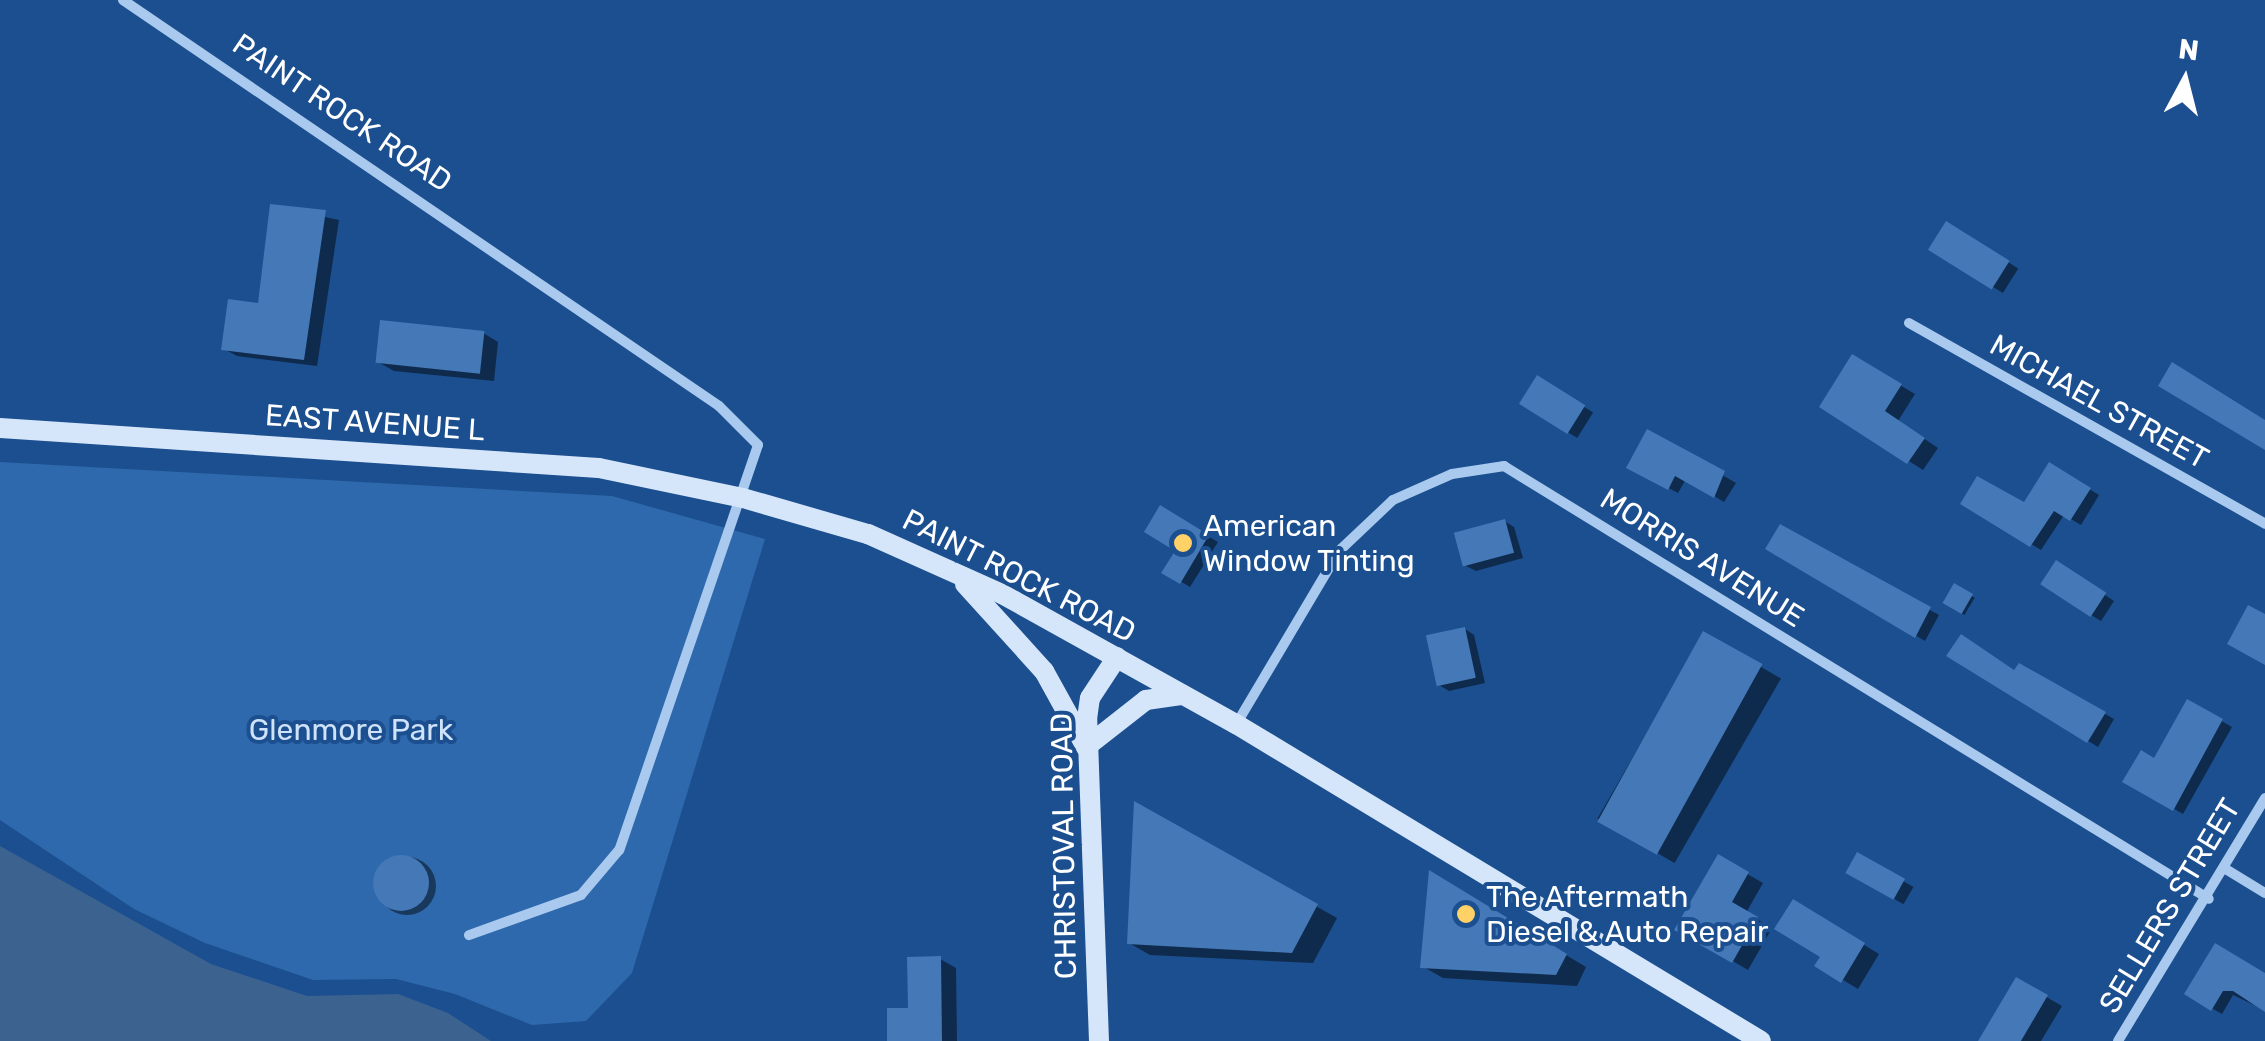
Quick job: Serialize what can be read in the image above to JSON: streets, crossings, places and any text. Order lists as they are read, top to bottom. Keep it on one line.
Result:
{"streets":{"main road":["PAINT ROCK ROAD","EAST AVENUE L","CHRISTOVAL ROAD"],"street":["MICHAEL STREET","MORRIS AVENUE","SELLERS STREET"]},"crossings":[["PAINT ROCK ROAD","EAST AVENUE L"],["PAINT ROCK ROAD","MORRIS AVENUE"],["PAINT ROCK ROAD","CHRISTOVAL ROAD"],["MORRIS AVENUE","SELLERS STREET"]],"parks":["Glenmore Park"],"places":["American Window Tinting","The Aftermath Diesel & Auto Repair"],"north":"top"}
